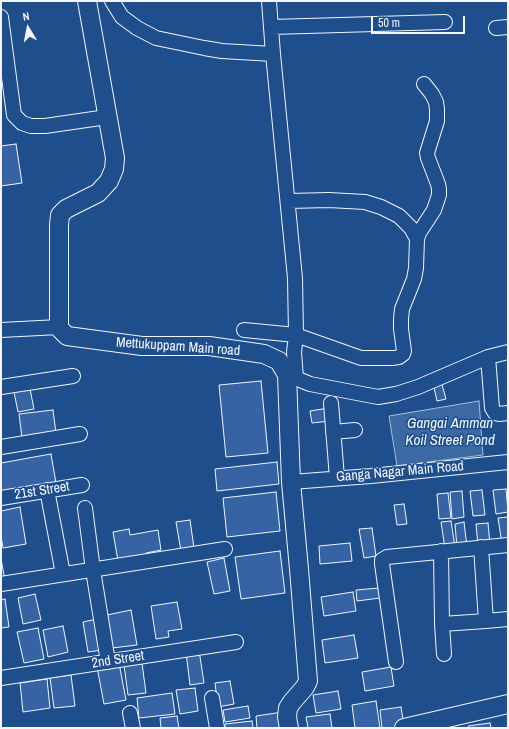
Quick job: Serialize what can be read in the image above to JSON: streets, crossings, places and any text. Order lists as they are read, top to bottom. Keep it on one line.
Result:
{"streets":{"main road":["Mettukuppam Main road"],"street":["Ganga Nagar Main Road","21st Street","2nd Street"]},"water":["Gangai Amman Koil Street Pond"],"scale_bar":"50 m","north":"top"}
